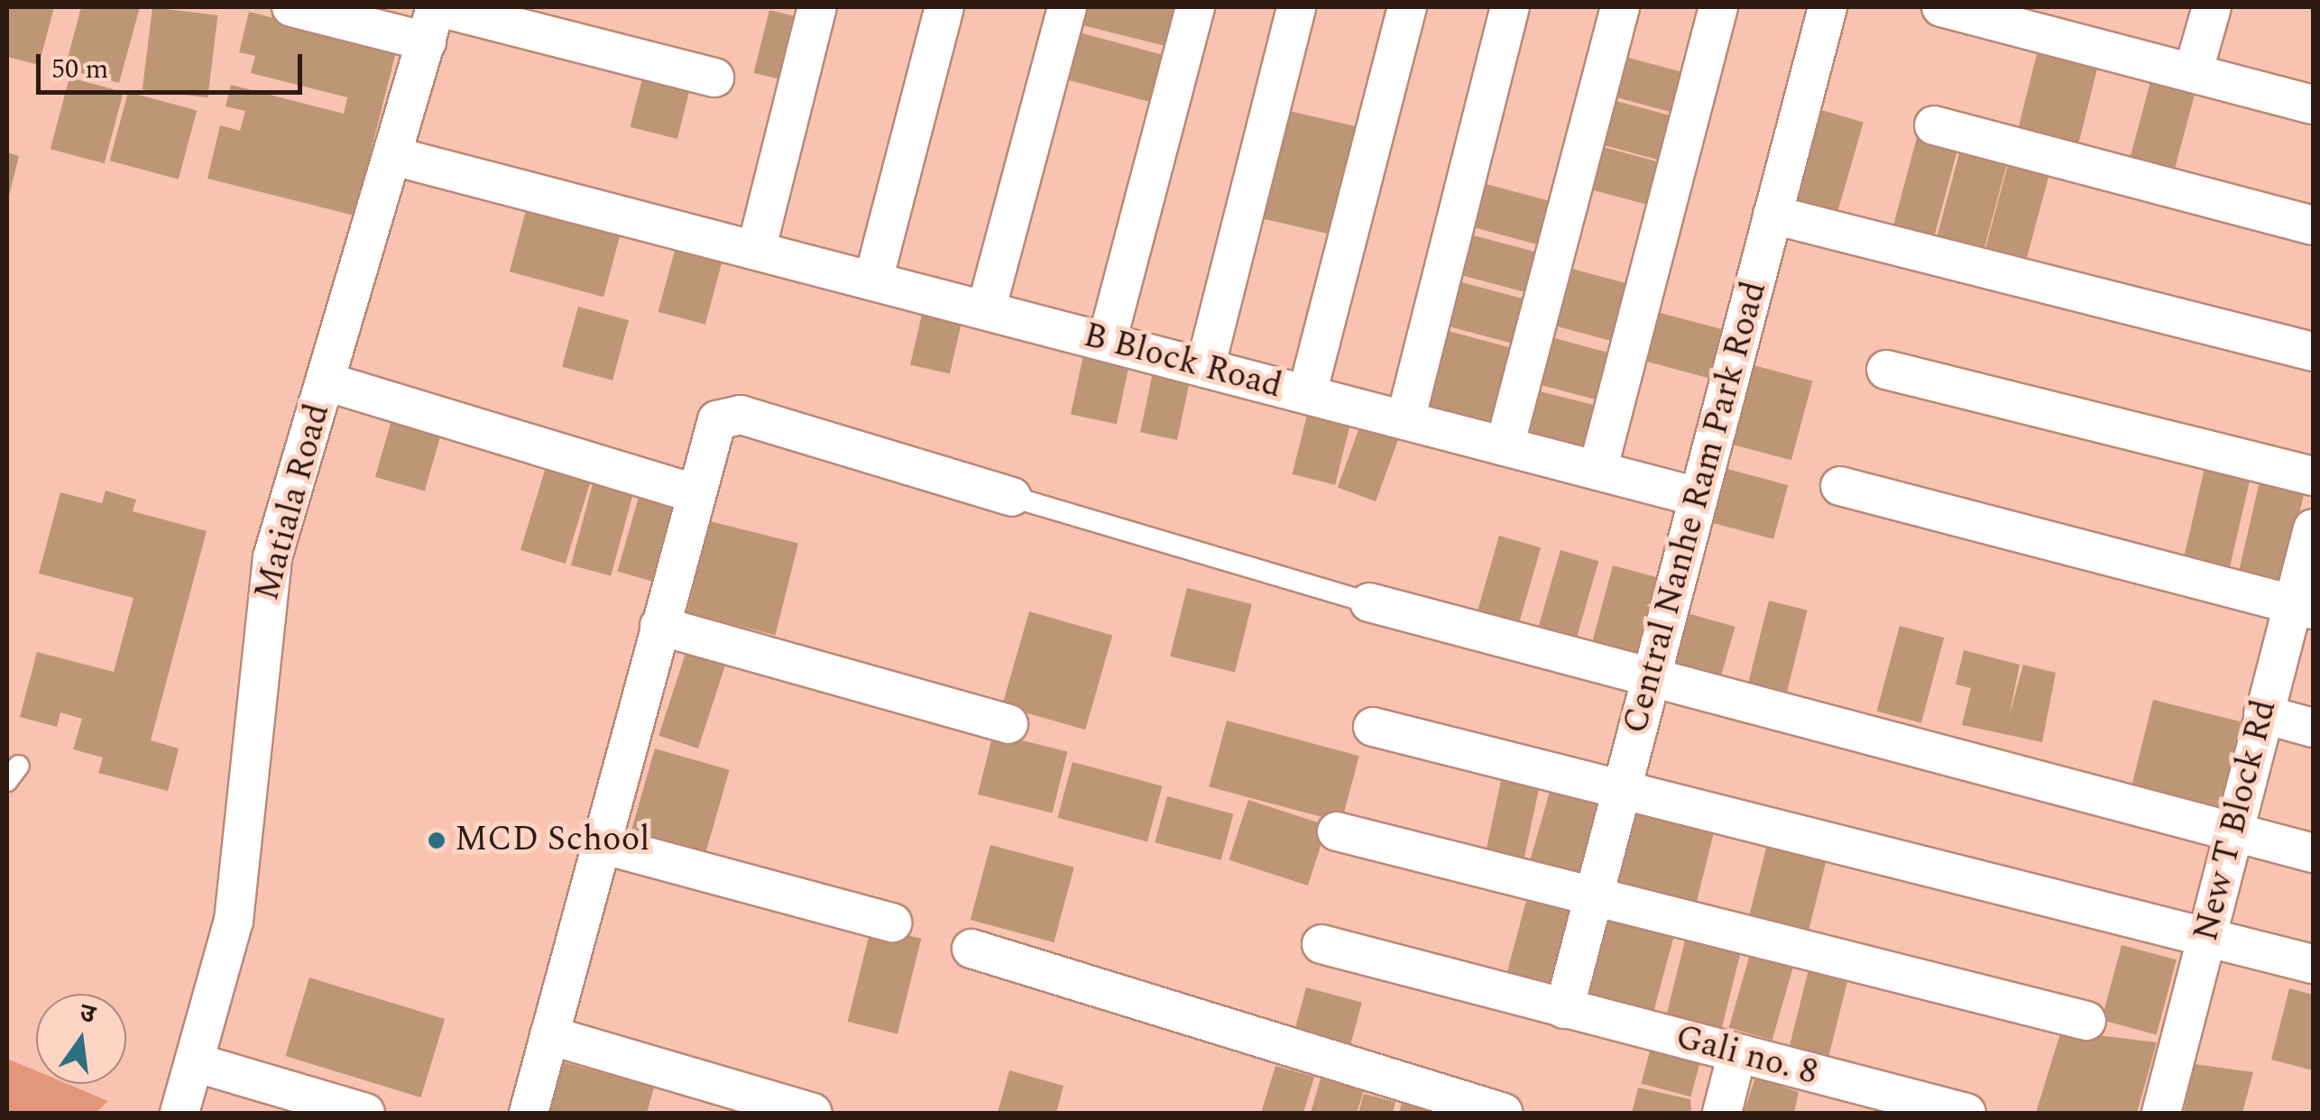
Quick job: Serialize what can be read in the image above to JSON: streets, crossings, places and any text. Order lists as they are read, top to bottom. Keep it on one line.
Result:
{"streets":{"street":["B Block Road","Matiala Road","Central Nanhe Ram Park Road","New T Block Rd","Gali no. 8"]},"crossings":[["B Block Road","Matiala Road"],["B Block Road","Central Nanhe Ram Park Road"],["Central Nanhe Ram Park Road","Gali no. 8"]],"places":["MCD School"],"scale_bar":"50 m","north":"top"}
